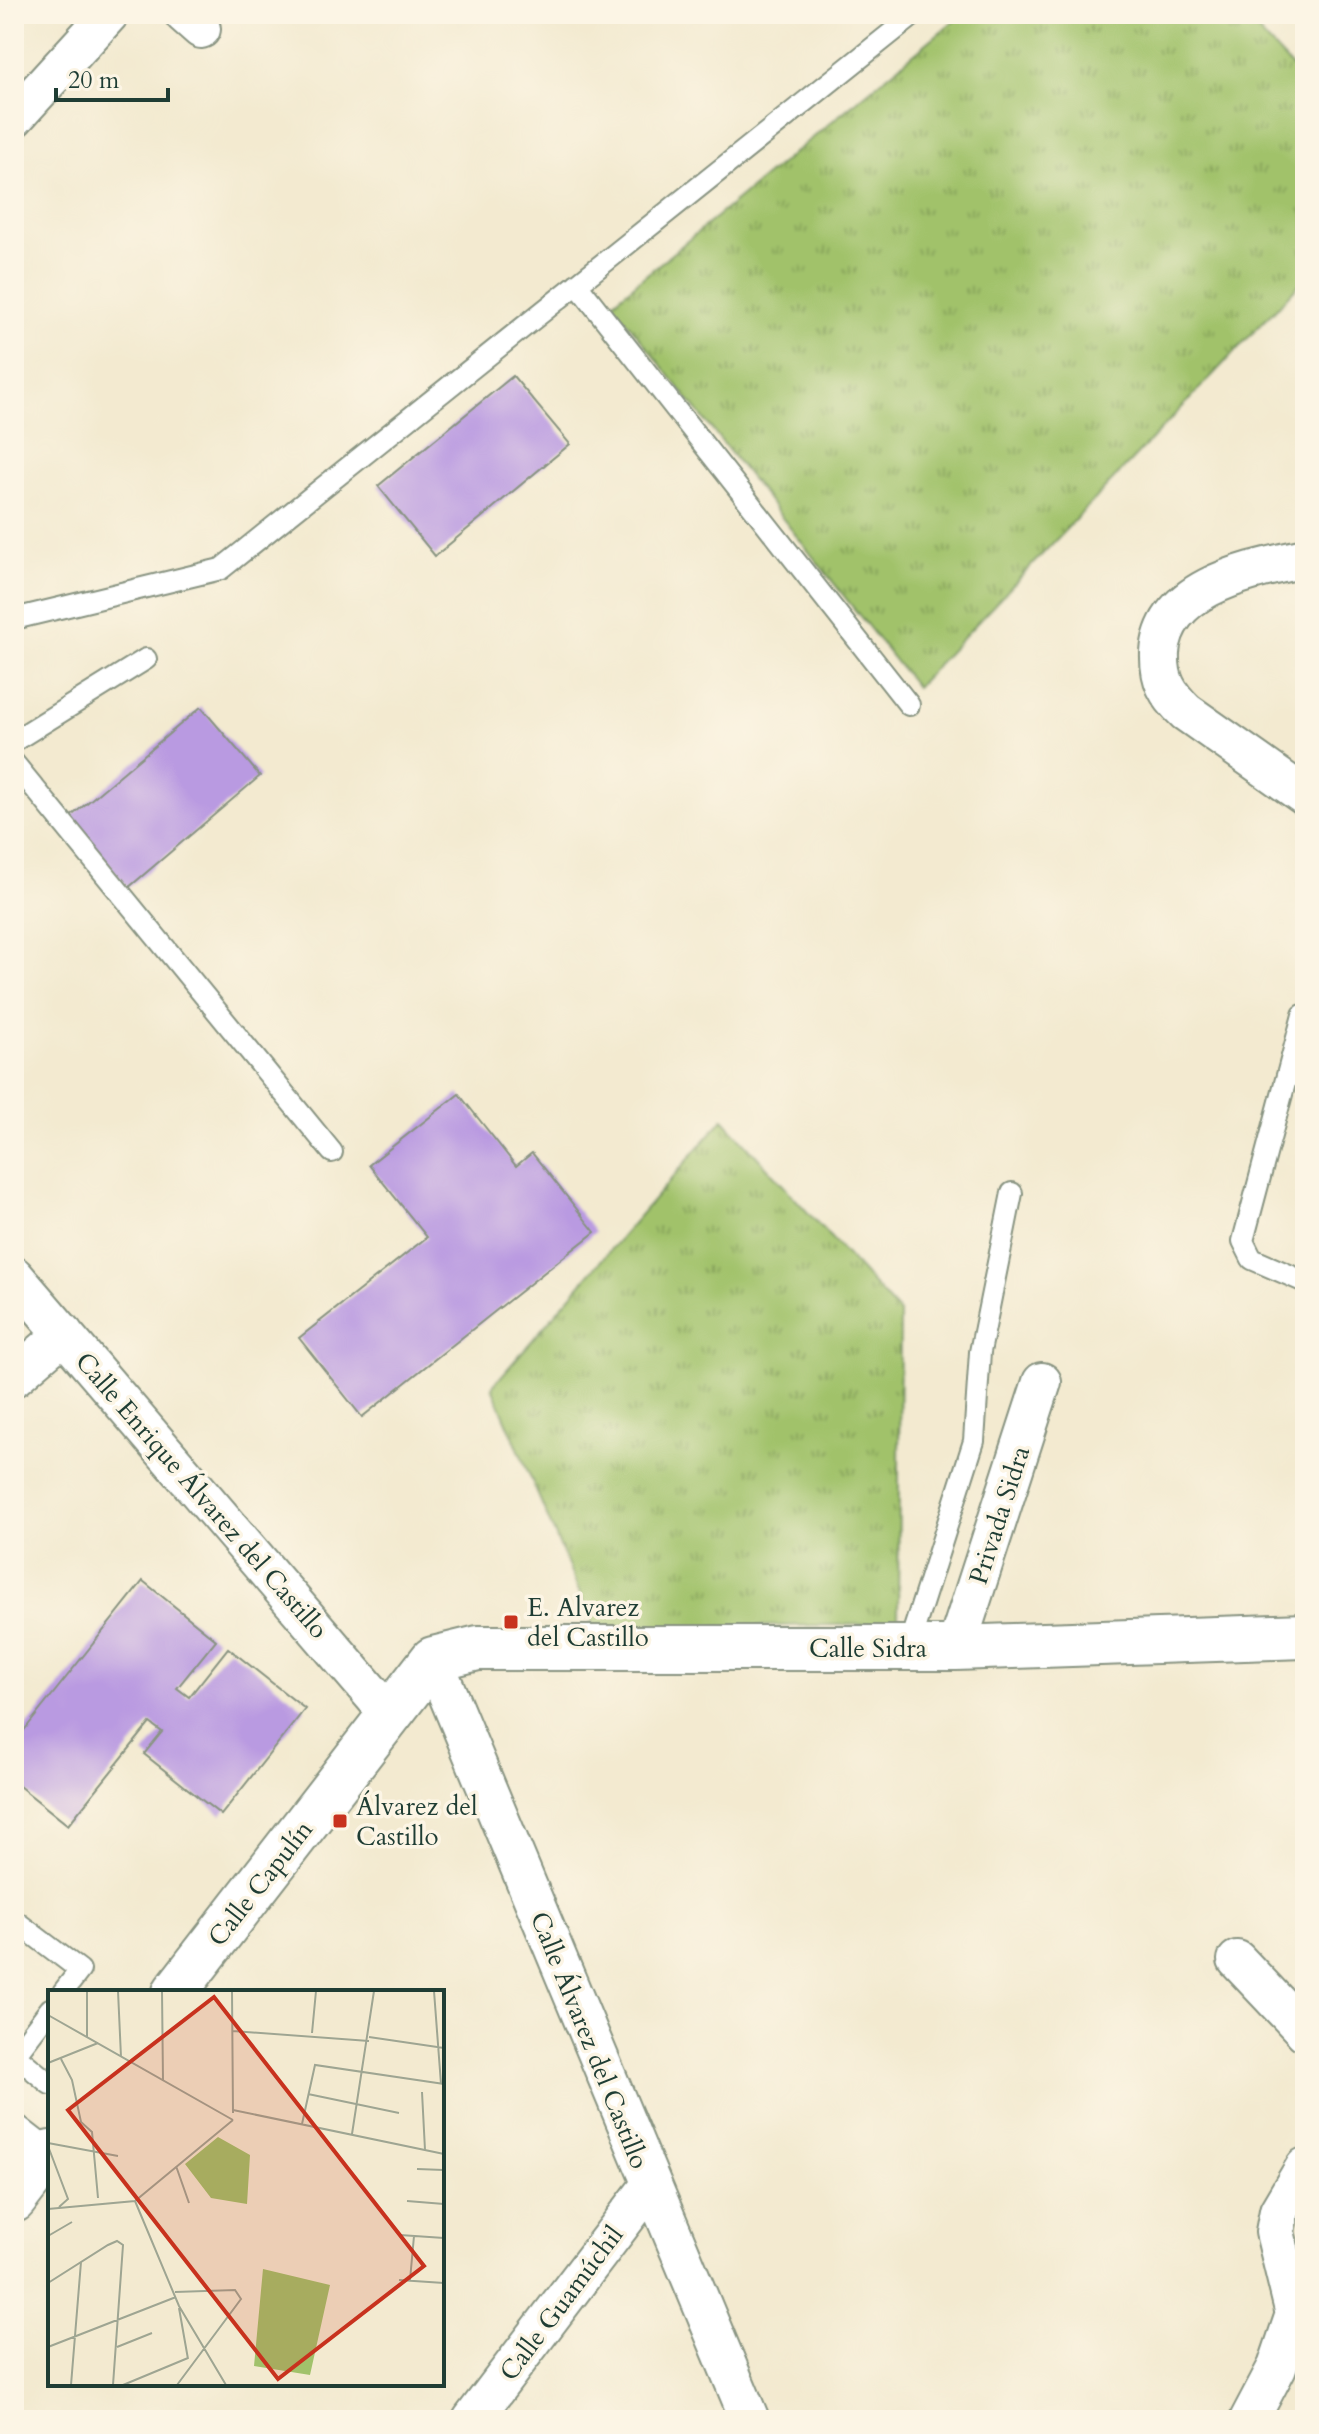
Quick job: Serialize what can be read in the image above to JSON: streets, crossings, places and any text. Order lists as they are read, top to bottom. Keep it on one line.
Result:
{"streets":{"street":["Calle Enrique Álvarez del Castillo","Privada Sidra","Calle Sidra","Calle Capulín","Calle Álvarez del Castillo","Calle Guamúchil"]},"crossings":[["Calle Enrique Álvarez del Castillo","Calle Capulín"],["Privada Sidra","Calle Sidra"],["Calle Sidra","Calle Capulín"],["Calle Sidra","Calle Álvarez del Castillo"],["Calle Capulín","Calle Álvarez del Castillo"],["Calle Álvarez del Castillo","Calle Guamúchil"]],"places":{"transit":["E. Alvarez del Castillo","Álvarez del Castillo"]},"scale_bar":"20 m"}
